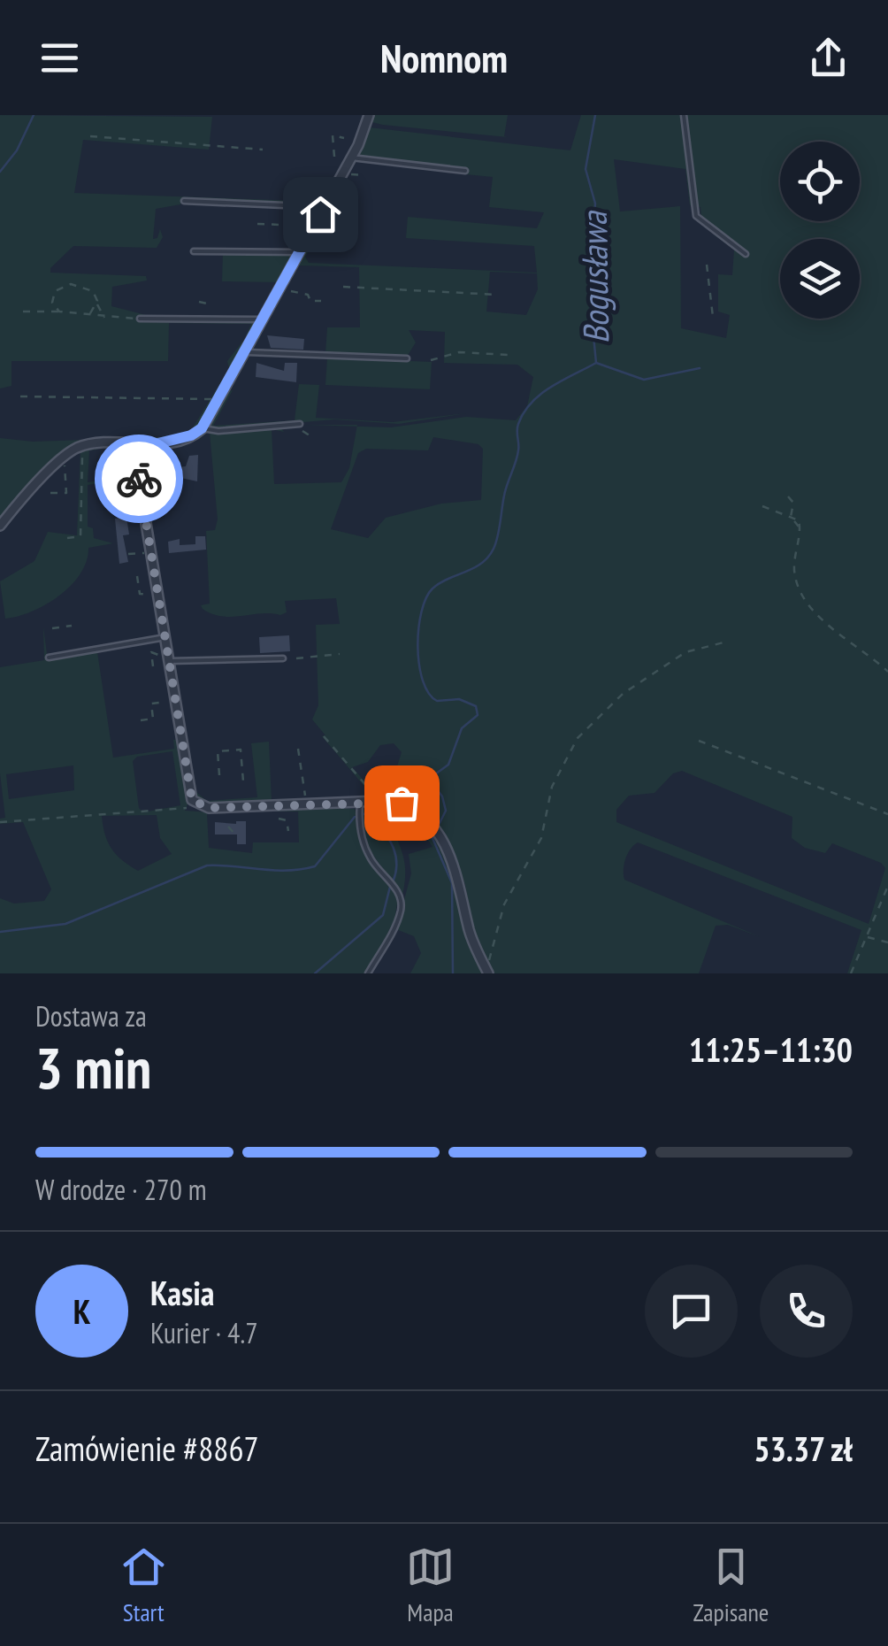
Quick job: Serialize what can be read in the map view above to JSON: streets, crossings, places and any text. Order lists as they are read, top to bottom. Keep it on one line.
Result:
{"water":["Bogusława"],"page":{"header":"Nomnom","heading":["3 min","Dostawa za","11:25–11:30"],"panel":["Kasia","Kurier · 4.7","Zamówienie #8867","53.37 zł"],"bar":"W drodze · 270 m","round":"K","tabs":["Start","Mapa","Zapisane"]}}
